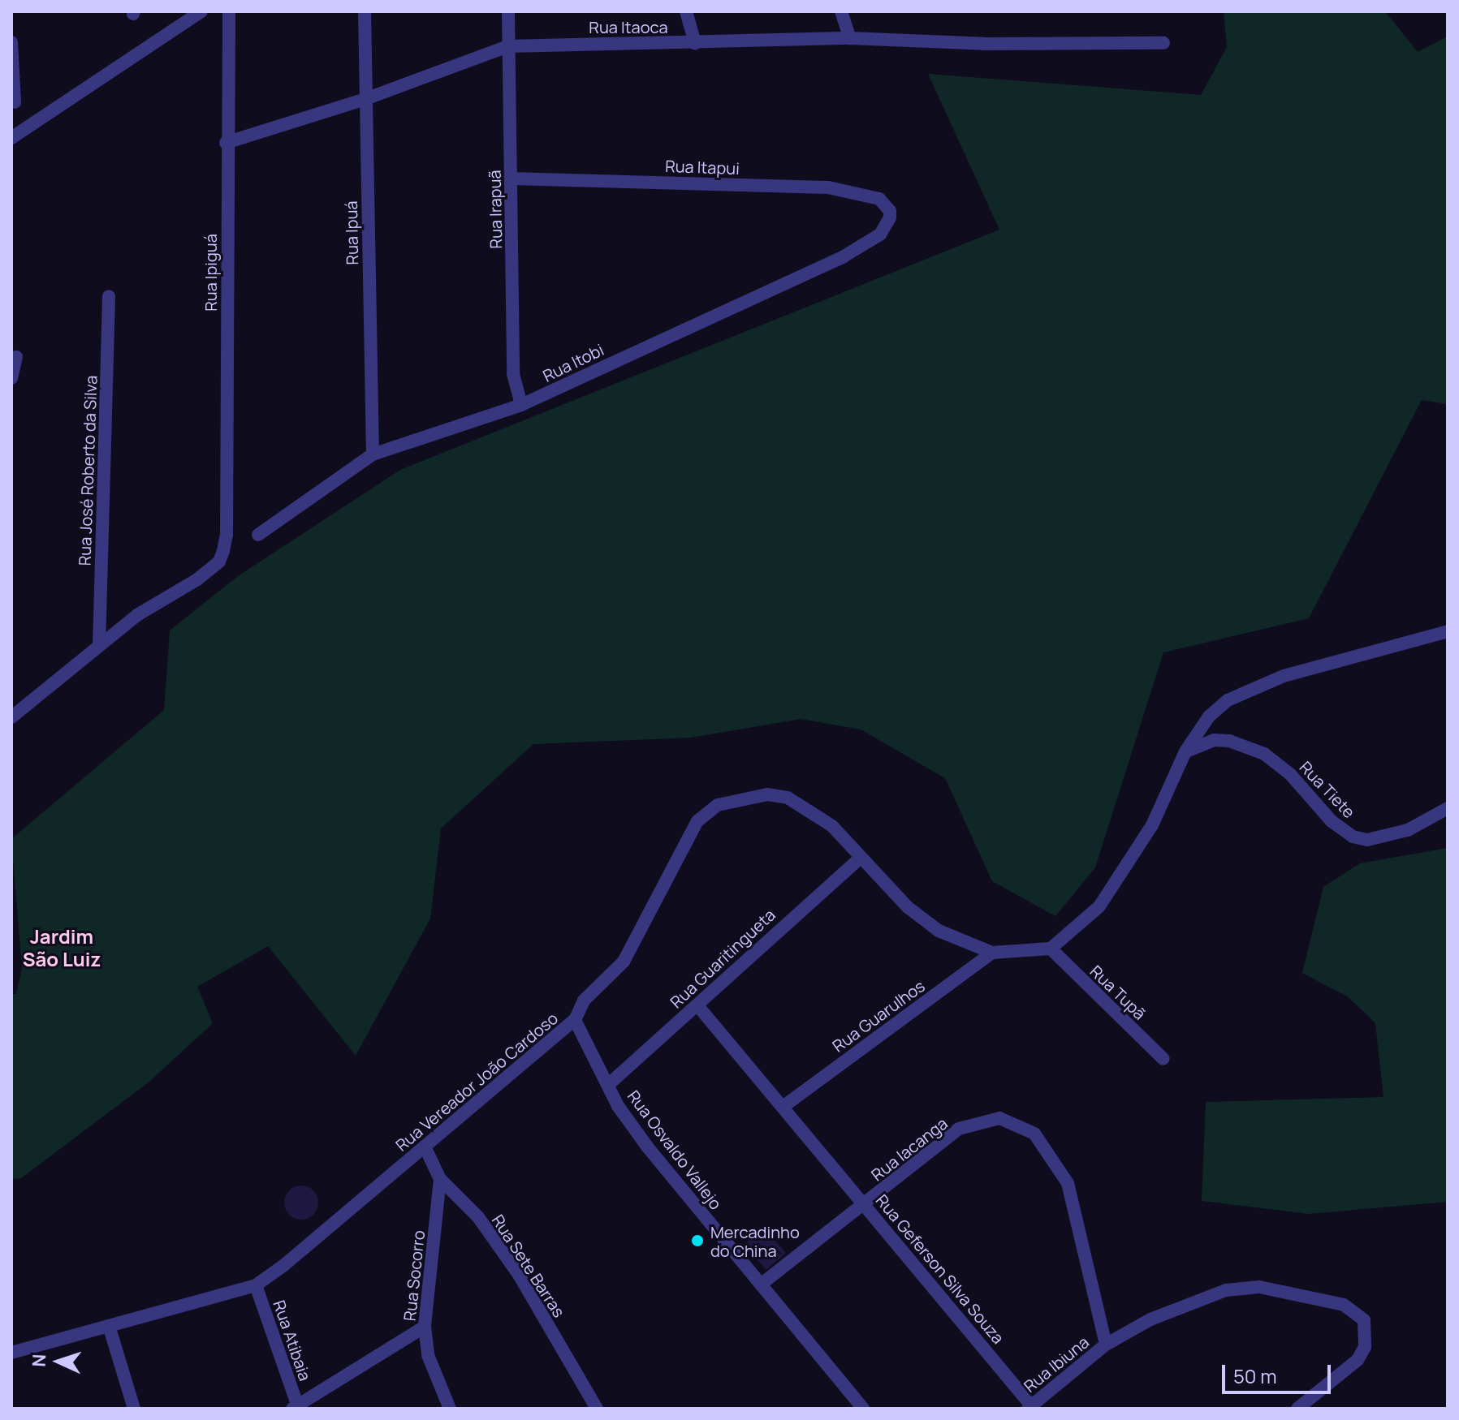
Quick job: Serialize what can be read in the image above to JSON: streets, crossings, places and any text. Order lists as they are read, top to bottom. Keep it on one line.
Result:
{"streets":{"street":["Rua Itaoca","Rua Itapui","Rua Irapuã","Rua Ipuá","Rua Ipiguá","Rua Itobi","Rua José Roberto da Silva","Rua Tiete","Rua Guaritingueta","Rua Tupã","Rua Guarulhos","Rua Vereador João Cardoso","Rua Iacanga","Rua Osvaldo Vallejo","Rua Sete Barras","Rua Geferson Silva Souza","Rua Socorro","Rua Atibaia","Rua Ibiuna"]},"crossings":[["Rua Itaoca","Rua Irapuã"],["Rua Itaoca","Rua Ipuá"],["Rua Itaoca","Rua Ipiguá"],["Rua Itapui","Rua Irapuã"],["Rua Itapui","Rua Itobi"],["Rua Irapuã","Rua Itobi"],["Rua Ipuá","Rua Itobi"],["Rua Ipiguá","Rua José Roberto da Silva"],["Rua Guaritingueta","Rua Vereador João Cardoso"],["Rua Guaritingueta","Rua Osvaldo Vallejo"],["Rua Guaritingueta","Rua Geferson Silva Souza"],["Rua Guarulhos","Rua Vereador João Cardoso"],["Rua Guarulhos","Rua Geferson Silva Souza"],["Rua Vereador João Cardoso","Rua Osvaldo Vallejo"],["Rua Vereador João Cardoso","Rua Sete Barras"],["Rua Vereador João Cardoso","Rua Atibaia"],["Rua Iacanga","Rua Osvaldo Vallejo"],["Rua Iacanga","Rua Geferson Silva Souza"],["Rua Iacanga","Rua Ibiuna"],["Rua Sete Barras","Rua Socorro"],["Rua Geferson Silva Souza","Rua Ibiuna"]],"districts":["Jardim São Luiz"],"places":["Mercadinho do China"],"scale_bar":"50 m","north":"left"}
